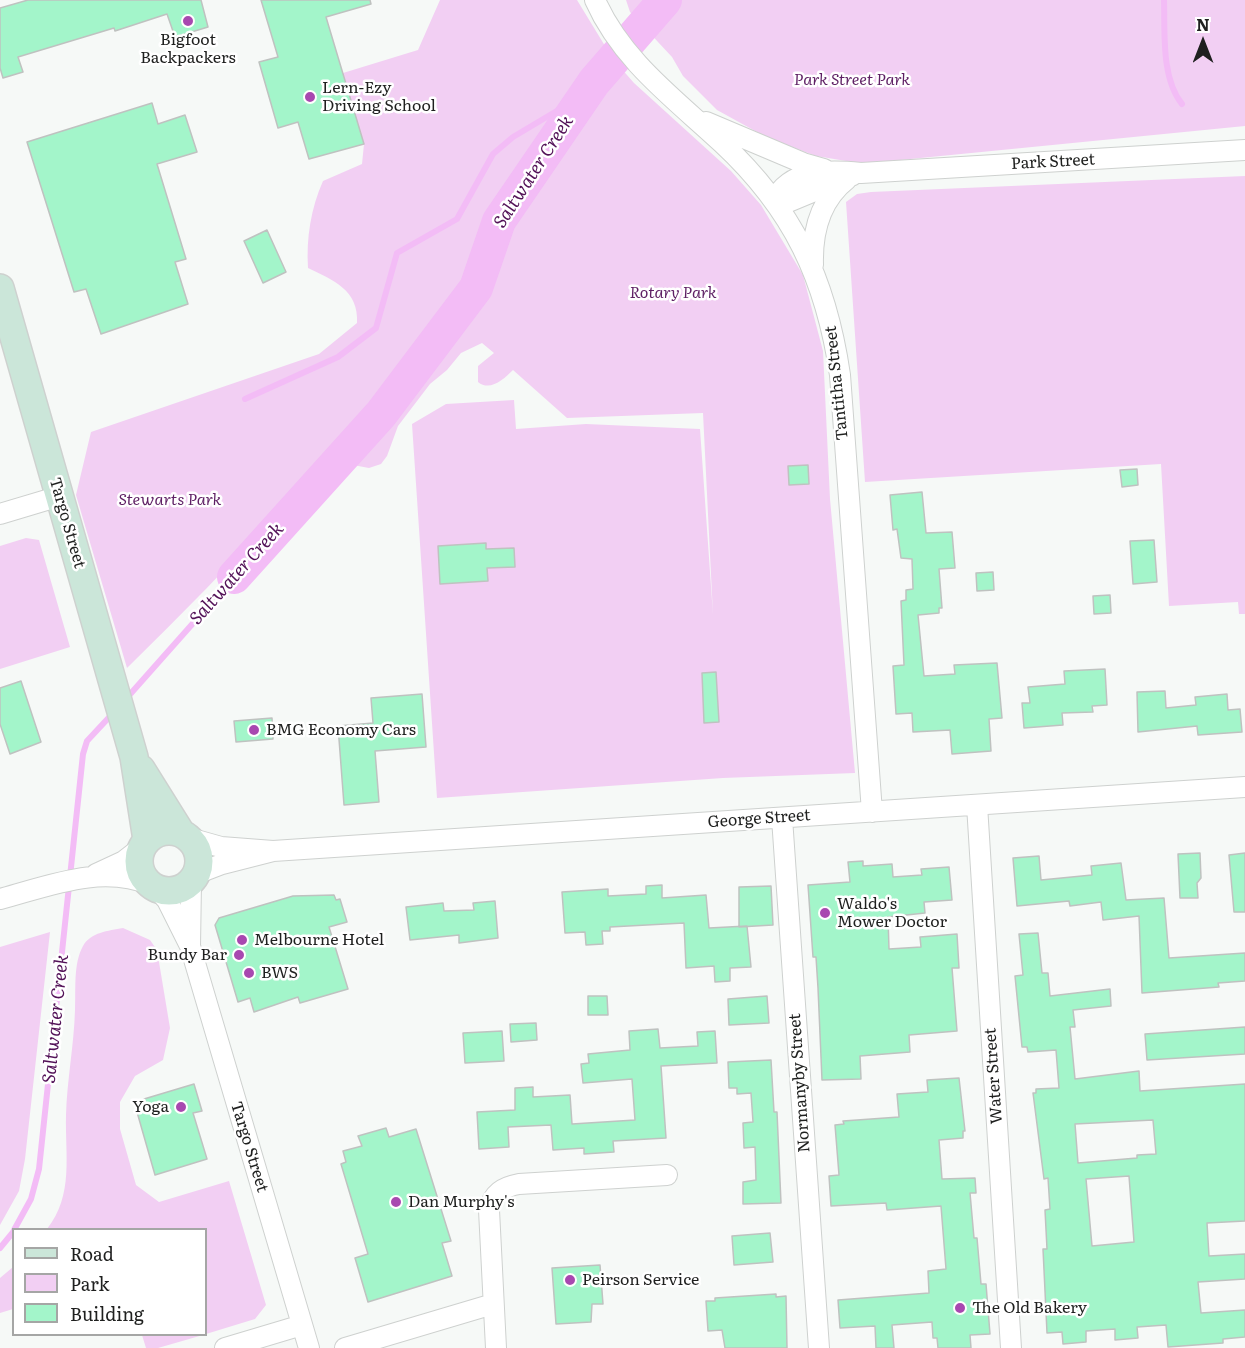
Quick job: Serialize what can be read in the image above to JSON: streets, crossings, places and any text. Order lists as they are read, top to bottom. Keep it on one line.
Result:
{"streets":{"street":["Park Street","Tantitha Street","Targo Street","George Street","Water Street","Normanyby Street"]},"crossings":[["Park Street","Tantitha Street"],["Tantitha Street","George Street"],["Targo Street","George Street"],["George Street","Water Street"],["George Street","Normanyby Street"]],"water":["Saltwater Creek"],"parks":["Park Street Park","Rotary Park","Stewarts Park"],"places":["Bigfoot Backpackers","Lern-Ezy Driving School","BMG Economy Cars","Waldo's Mower Doctor","Melbourne Hotel","Bundy Bar","BWS","Yoga","Dan Murphy's","Peirson Service","The Old Bakery"],"legend":["Road","Park","Building"],"north":"top"}
